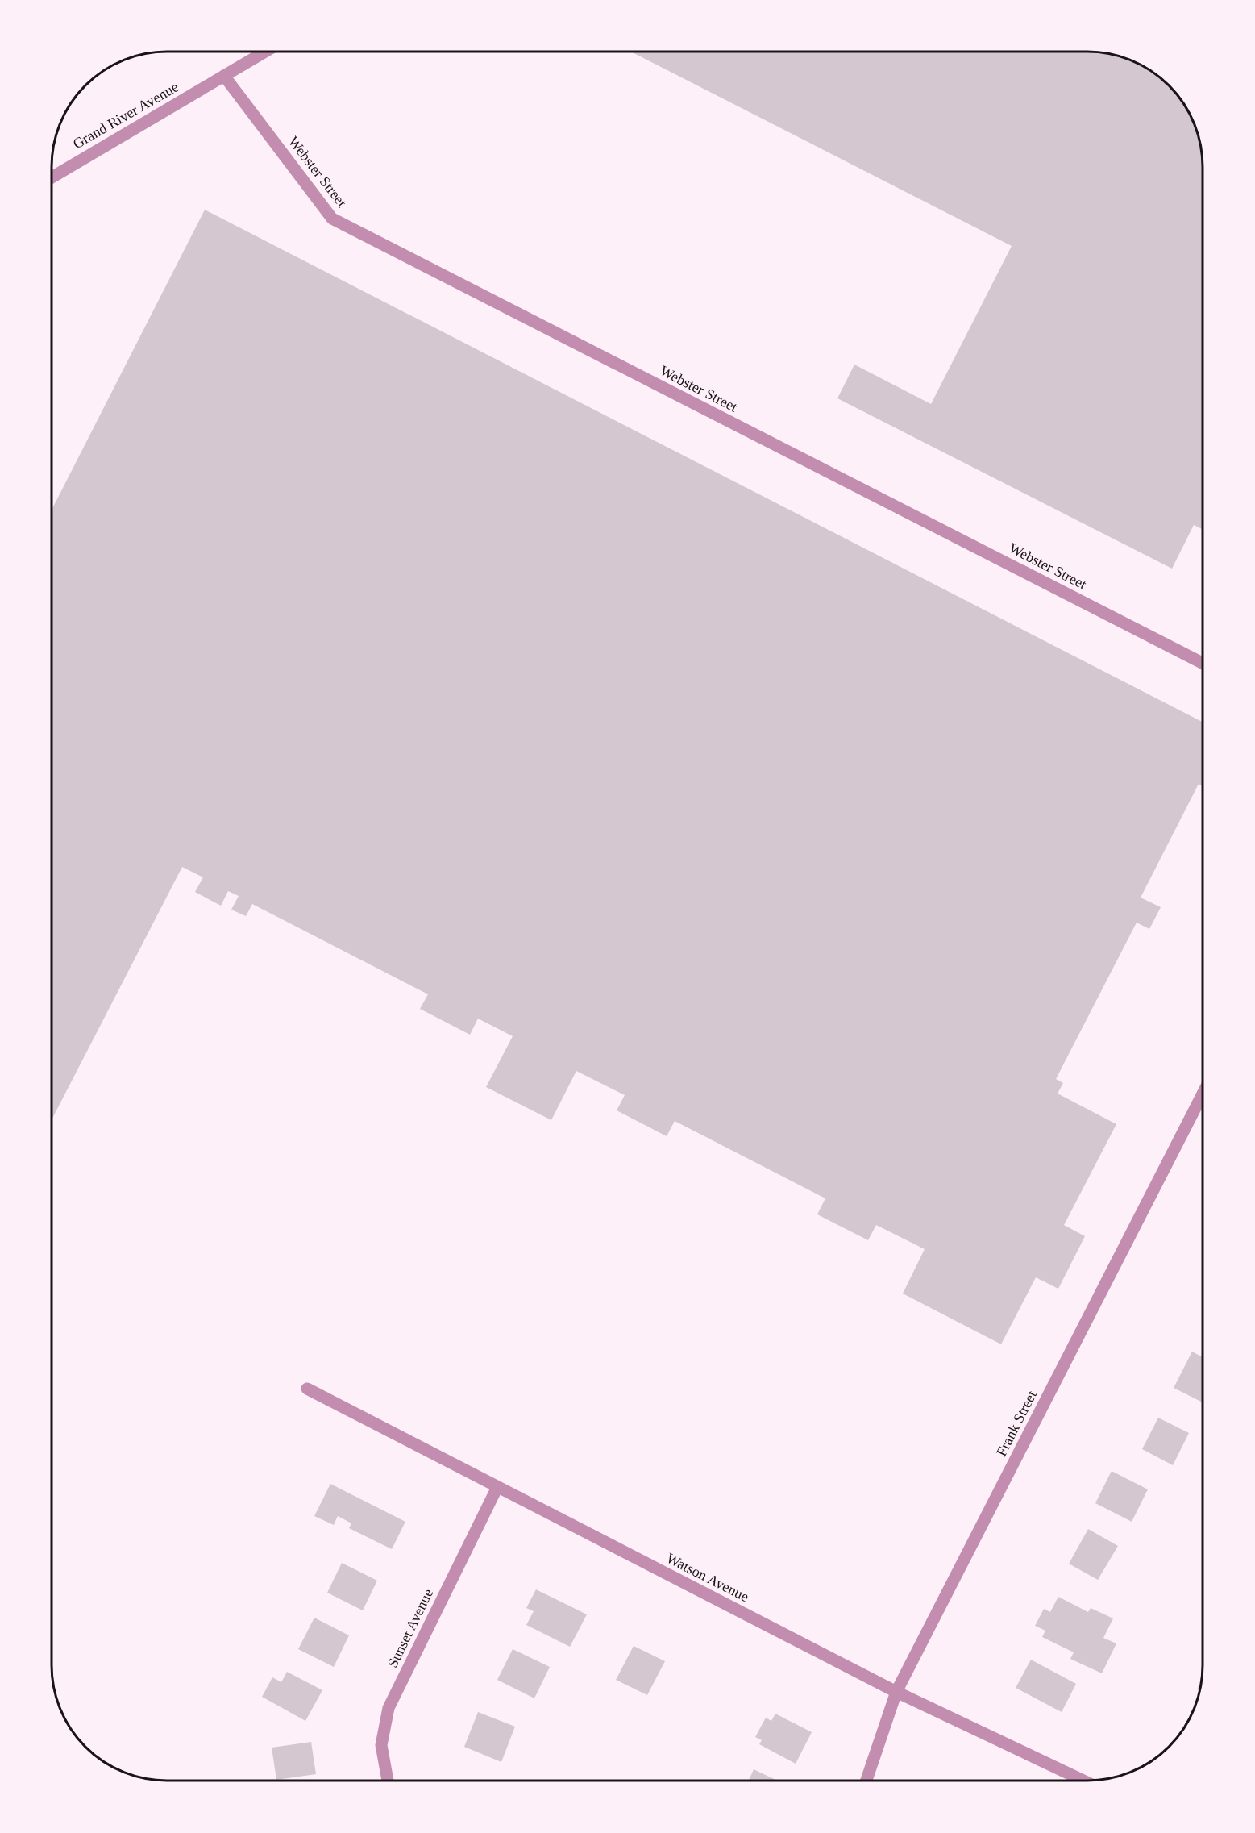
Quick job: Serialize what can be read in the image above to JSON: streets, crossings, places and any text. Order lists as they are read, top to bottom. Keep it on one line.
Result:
{"streets":{"street":["Grand River Avenue","Webster Street","Frank Street","Watson Avenue","Sunset Avenue"]},"crossings":[["Grand River Avenue","Webster Street"],["Frank Street","Watson Avenue"],["Watson Avenue","Sunset Avenue"]]}
